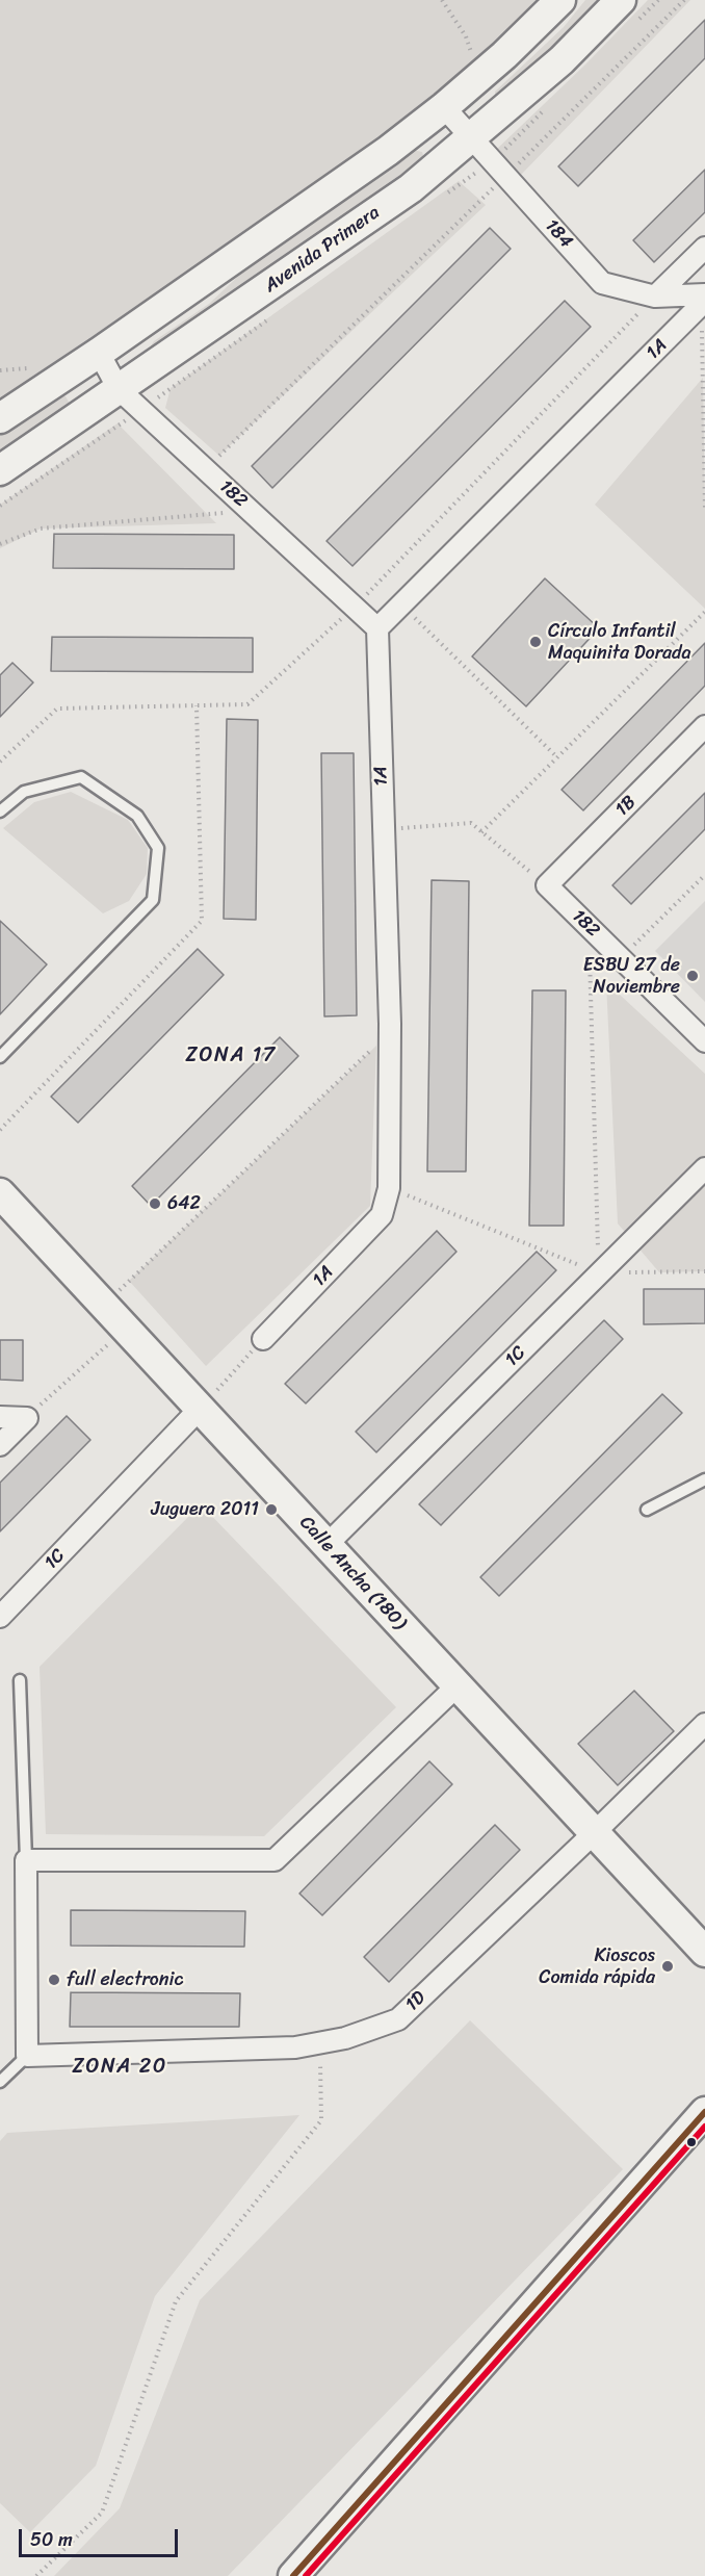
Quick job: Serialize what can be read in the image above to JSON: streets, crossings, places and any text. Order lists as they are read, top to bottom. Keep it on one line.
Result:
{"streets":{"street":["184","Avenida Primera","1A","182","1B","1C","Calle Ancha (180)","1D"]},"crossings":[["184","Avenida Primera"],["184","1A"],["Avenida Primera","182"],["1A","182"],["182","1B"],["1C","Calle Ancha (180)"],["Calle Ancha (180)","1D"]],"districts":["ZONA 17","ZONA 20"],"places":["Círculo Infantil Maquinita Dorada","ESBU 27 de Noviembre","642","Juguera 2011","Kioscos Comida rápida","full electronic"],"scale_bar":"50 m"}
